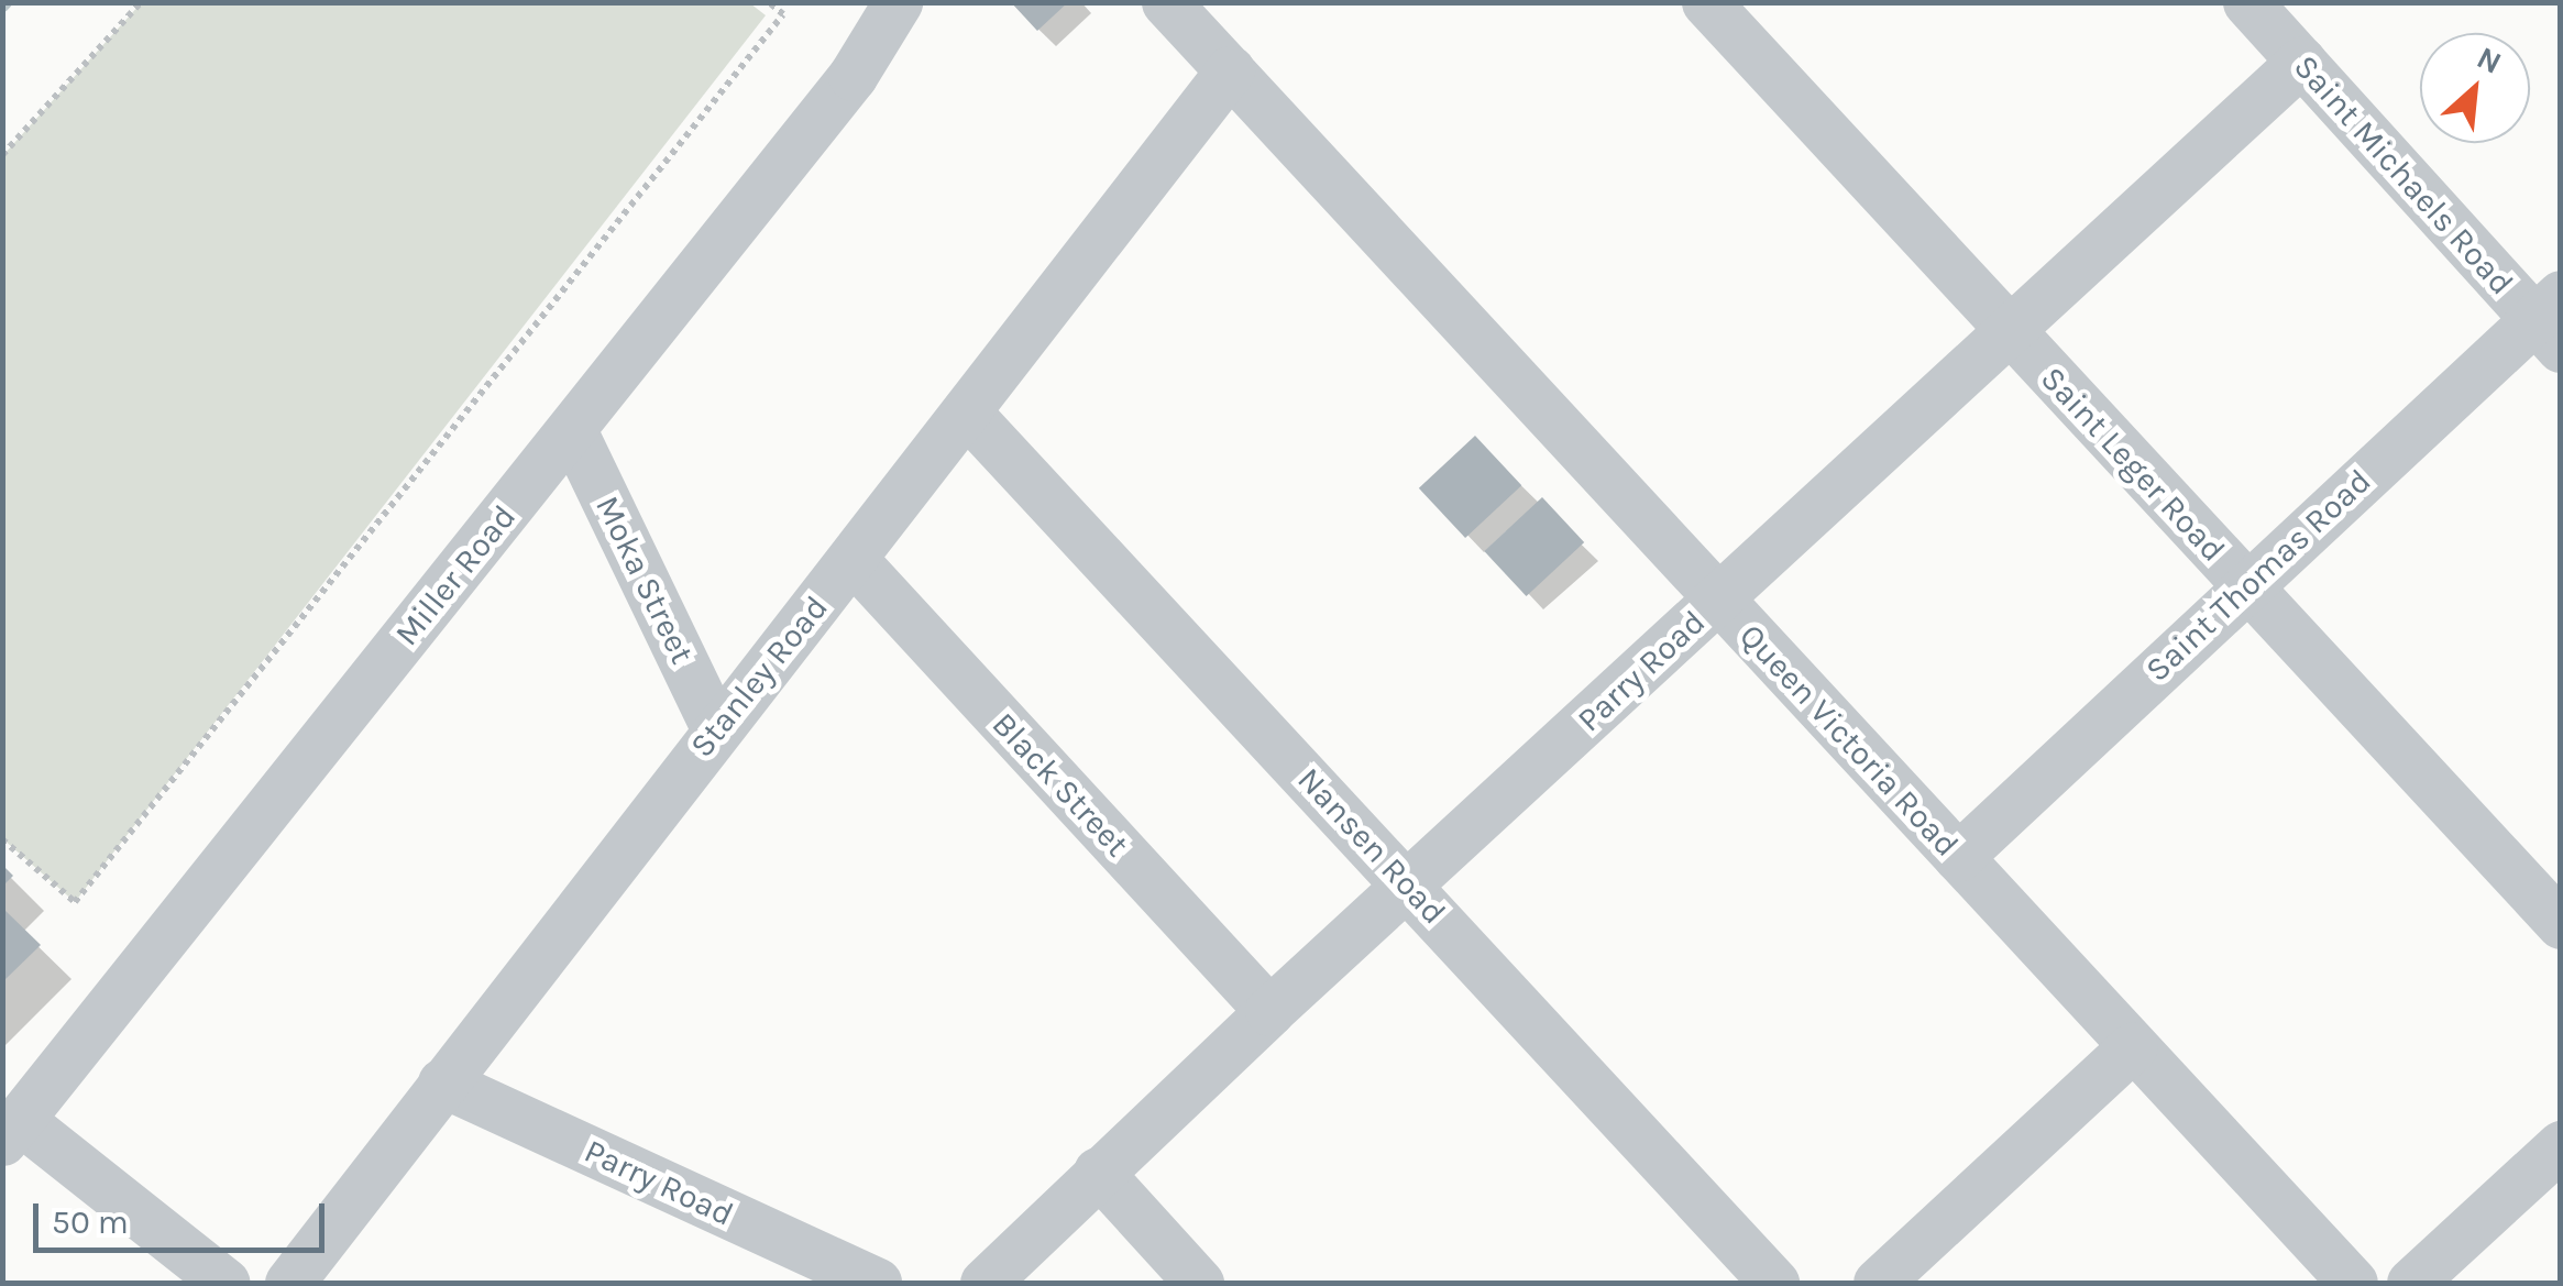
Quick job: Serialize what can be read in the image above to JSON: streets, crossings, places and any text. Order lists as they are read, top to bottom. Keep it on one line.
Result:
{"streets":{"street":["Saint Michaels Road","Saint Leger Road","Miller Road","Saint Thomas Road","Moka Street","Parry Road","Stanley Road","Queen Victoria Road","Black Street","Nansen Road"]},"crossings":[["Saint Michaels Road","Saint Thomas Road"],["Saint Michaels Road","Parry Road"],["Saint Leger Road","Saint Thomas Road"],["Saint Leger Road","Parry Road"],["Miller Road","Moka Street"],["Saint Thomas Road","Queen Victoria Road"],["Moka Street","Stanley Road"],["Parry Road","Stanley Road"],["Parry Road","Queen Victoria Road"],["Parry Road","Black Street"],["Parry Road","Nansen Road"],["Stanley Road","Queen Victoria Road"],["Stanley Road","Black Street"],["Stanley Road","Nansen Road"]],"scale_bar":"50 m","north":"top right"}
